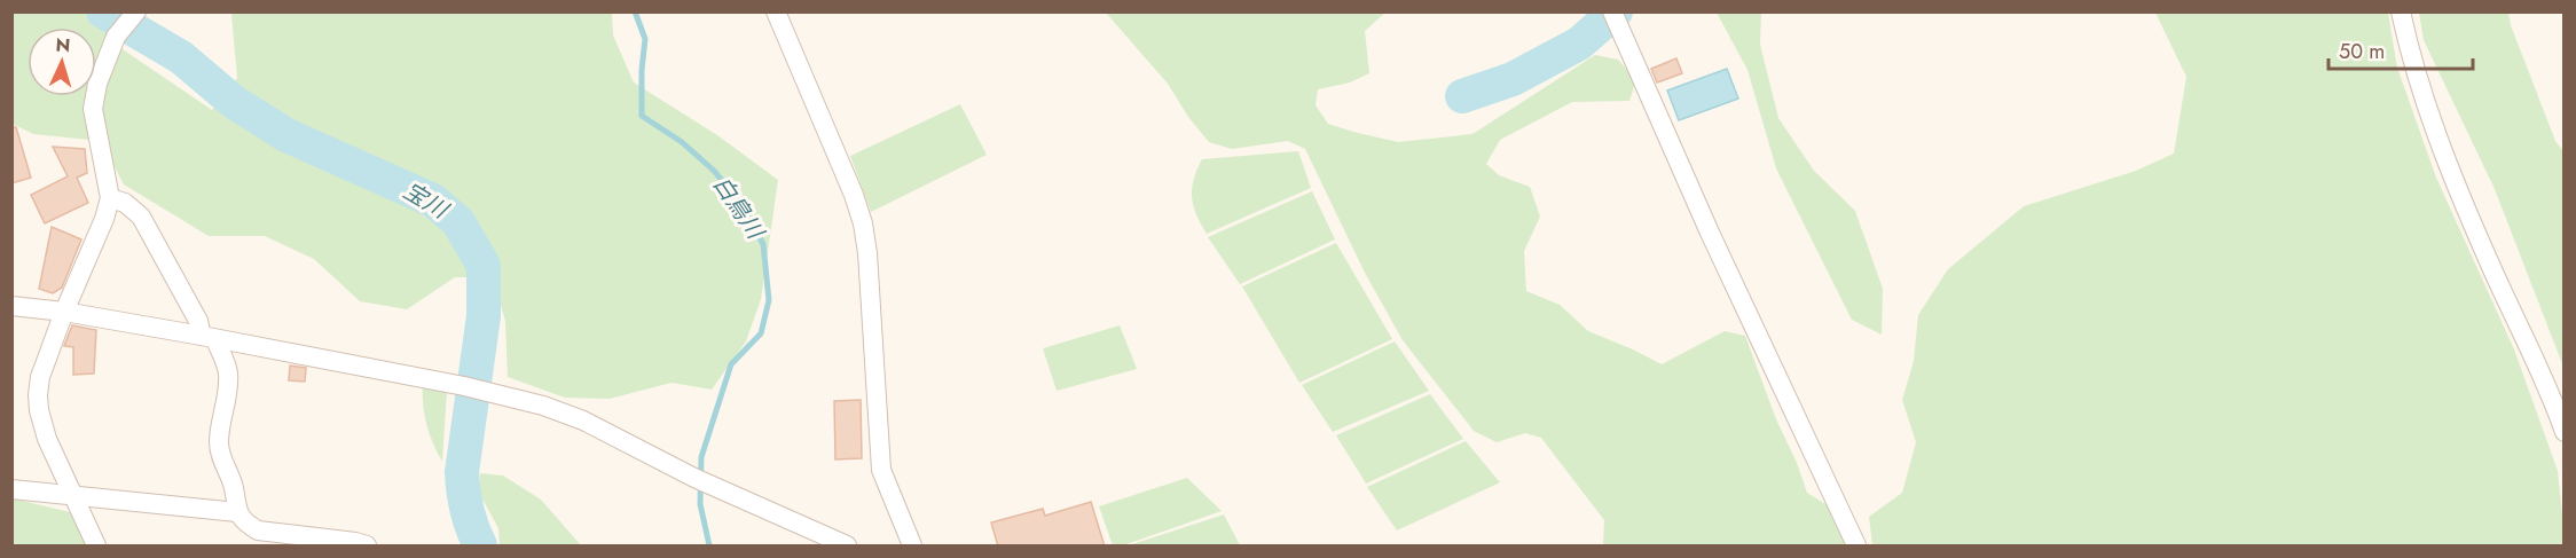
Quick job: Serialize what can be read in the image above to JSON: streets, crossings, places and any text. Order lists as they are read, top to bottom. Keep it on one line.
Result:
{"water":["宝川","白鳥川"],"scale_bar":"50 m","north":"top"}
